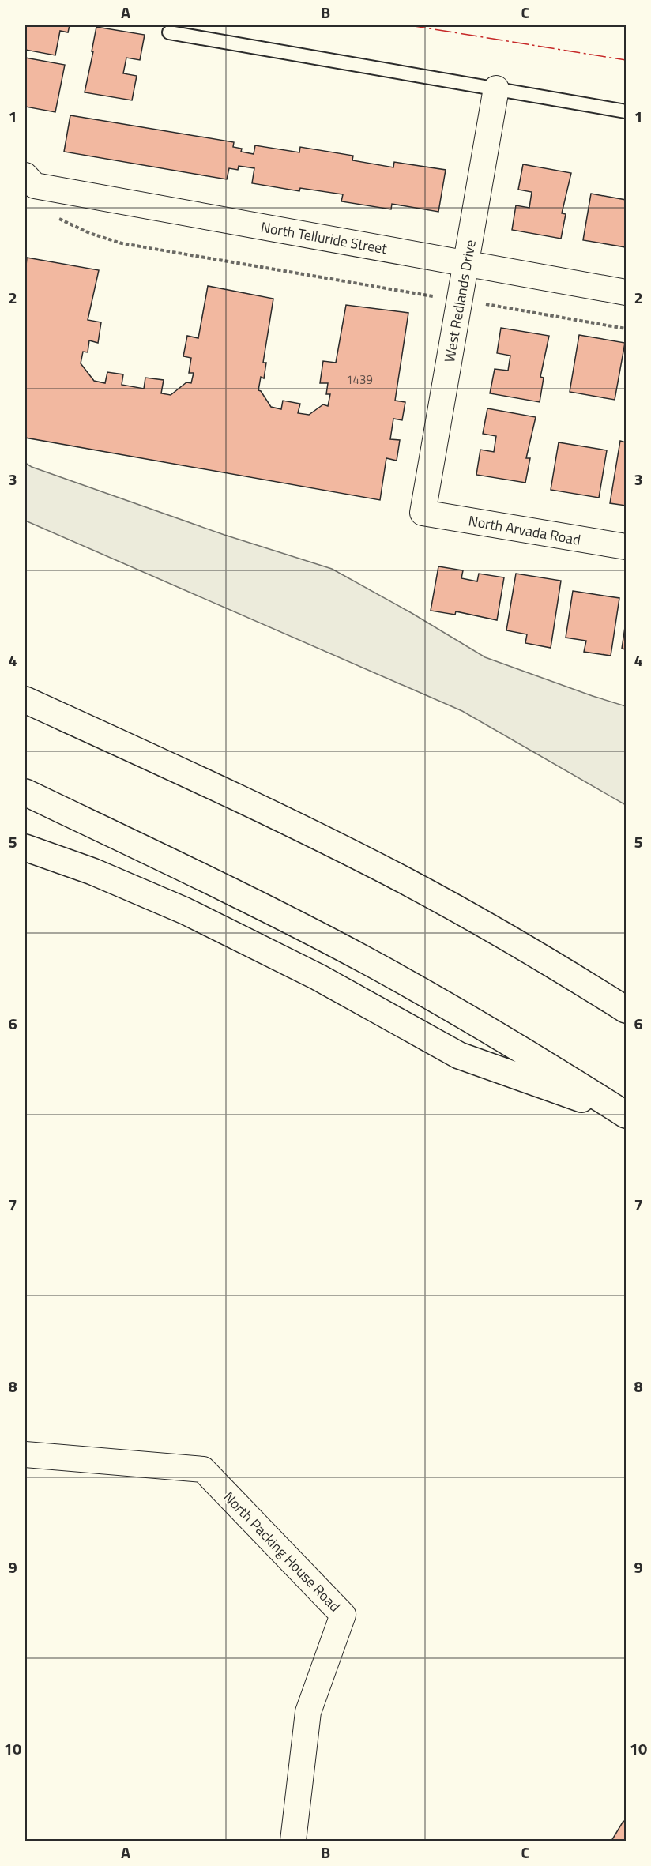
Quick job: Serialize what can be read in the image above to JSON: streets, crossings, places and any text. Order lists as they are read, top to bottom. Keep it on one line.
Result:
{"streets":{"street":["North Telluride Street","West Redlands Drive","North Arvada Road","North Packing House Road"]},"crossings":[["North Telluride Street","West Redlands Drive"],["West Redlands Drive","North Arvada Road"]],"house_numbers":["1439"],"grid":{"columns":["A","B","C"],"rows":["1","2","3","4","5","6","7","8","9","10"]}}
